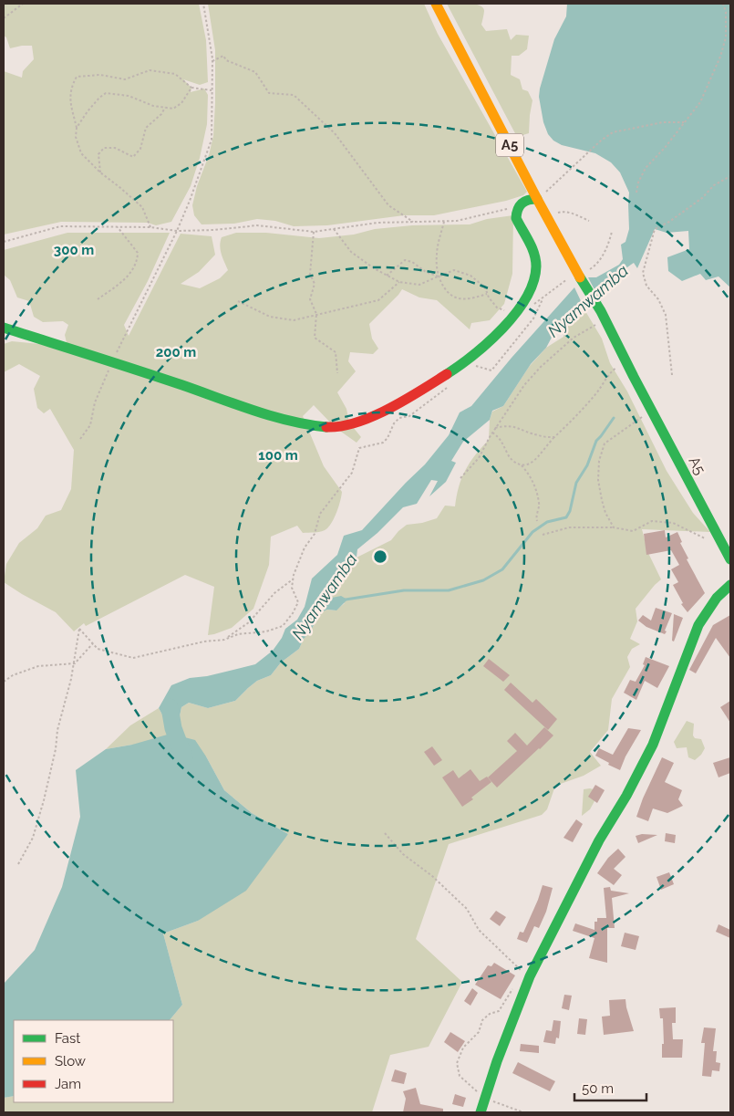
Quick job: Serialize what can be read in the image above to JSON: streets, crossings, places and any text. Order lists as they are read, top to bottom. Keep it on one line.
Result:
{"streets":{"main road":["A5"]},"water":["Nyamwamba"],"legend":["Fast","Slow","Jam"],"scale_bar":"50 m","rings":["300 m","200 m","100 m"]}
